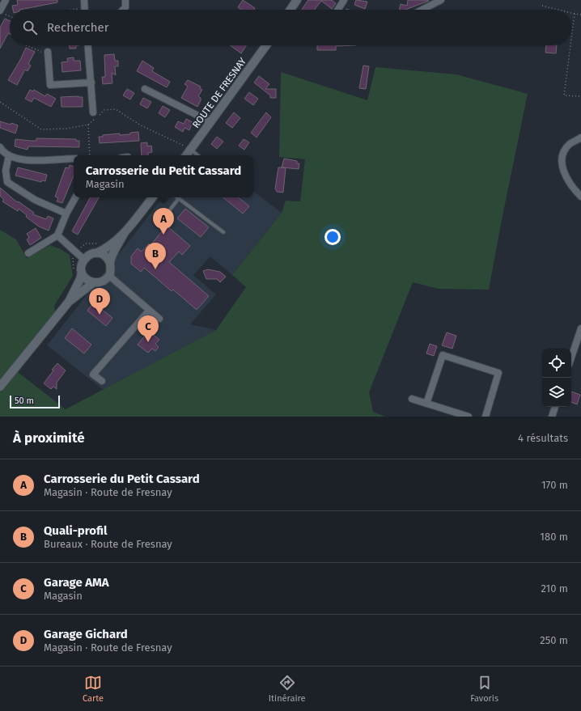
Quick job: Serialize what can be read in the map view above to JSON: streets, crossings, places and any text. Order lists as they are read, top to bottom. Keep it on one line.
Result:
{"streets":{"street":["ROUTE DE FRESNAY"]},"scale_bar":"50 m","page":{"search":"Rechercher","popup":["Carrosserie du Petit Cassard","Magasin"],"pins":["A","B","D","C"],"scale":"50 m","heading":["À proximité","4 résultats"],"list":[{"mark":"A","name":"Carrosserie du Petit Cassard","note":"Magasin · Route de Fresnay","value":"170 m"},{"mark":"B","name":"Quali-profil","note":"Bureaux · Route de Fresnay","value":"180 m"},{"mark":"C","name":"Garage AMA","note":"Magasin","value":"210 m"},{"mark":"D","name":"Garage Gichard","note":"Magasin · Route de Fresnay","value":"250 m"}],"nav":["Carte","Itinéraire","Favoris"]}}
